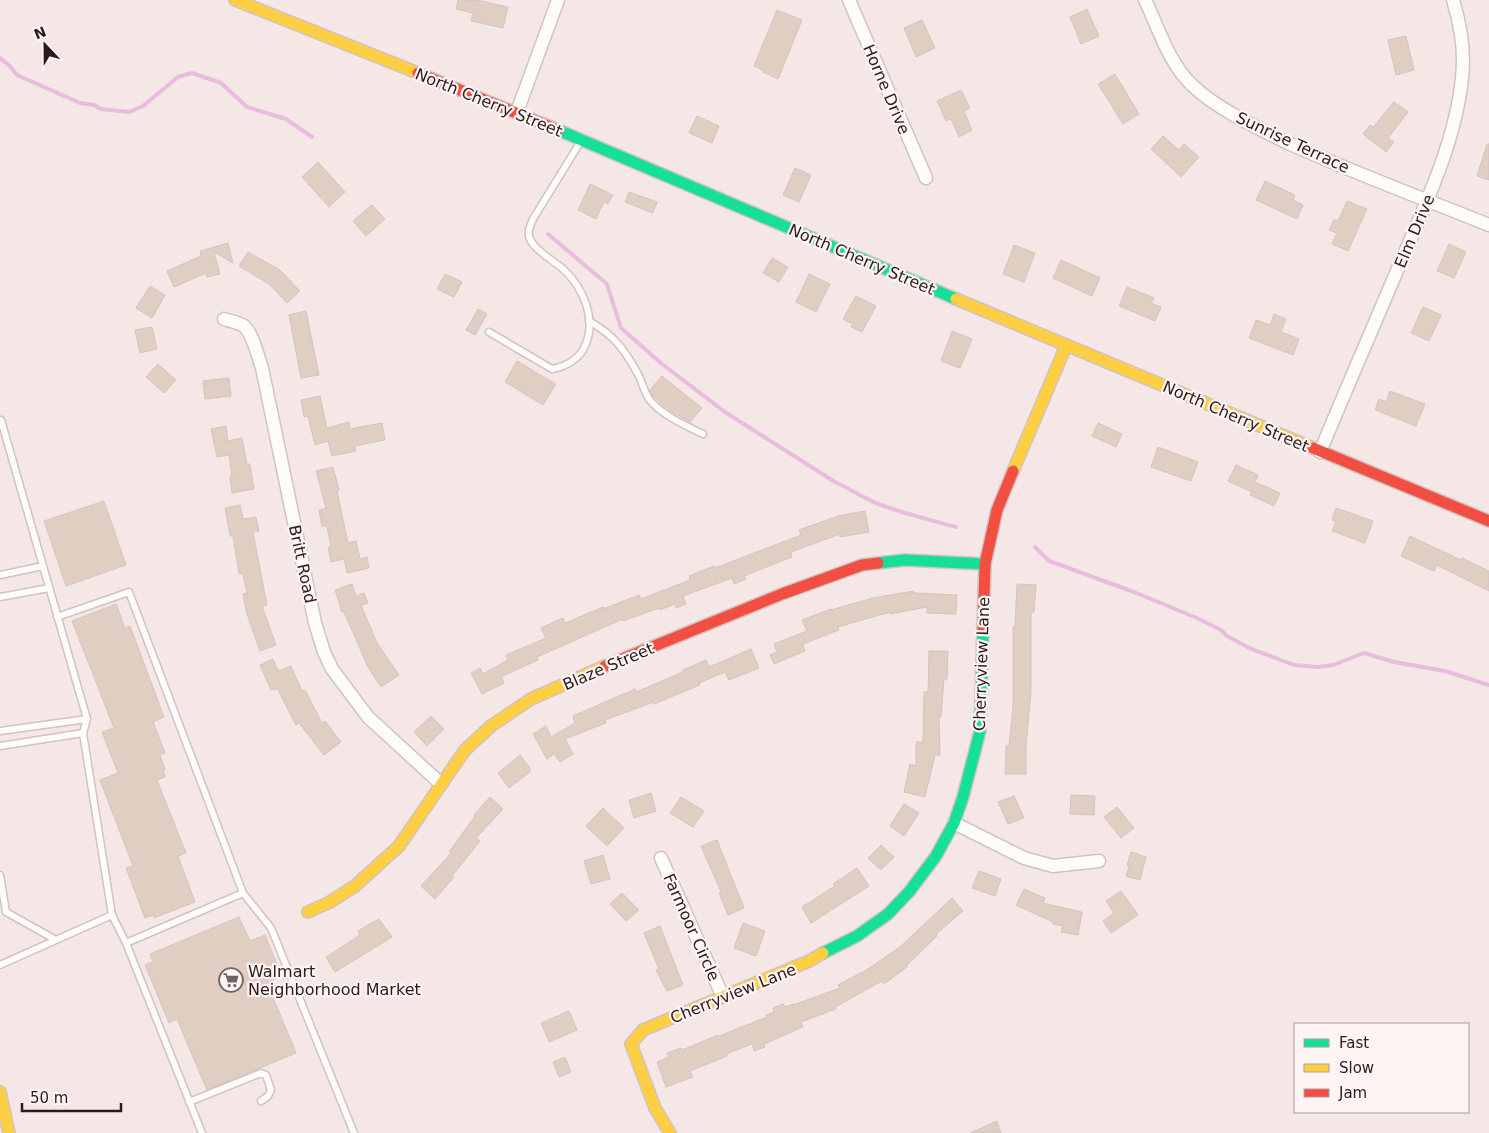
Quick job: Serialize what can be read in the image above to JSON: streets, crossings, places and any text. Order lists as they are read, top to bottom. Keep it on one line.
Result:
{"streets":{"street":["Horne Drive","North Cherry Street","Sunrise Terrace","Elm Drive","Britt Road","Cherryview Lane","Blaze Street","Farmoor Circle"]},"crossings":[["North Cherry Street","Elm Drive"],["North Cherry Street","Cherryview Lane"],["Sunrise Terrace","Elm Drive"],["Britt Road","Blaze Street"],["Cherryview Lane","Blaze Street"],["Cherryview Lane","Farmoor Circle"]],"places":{"supermarket":["Walmart Neighborhood Market"]},"legend":["Fast","Slow","Jam"],"scale_bar":"50 m","north":"top"}
